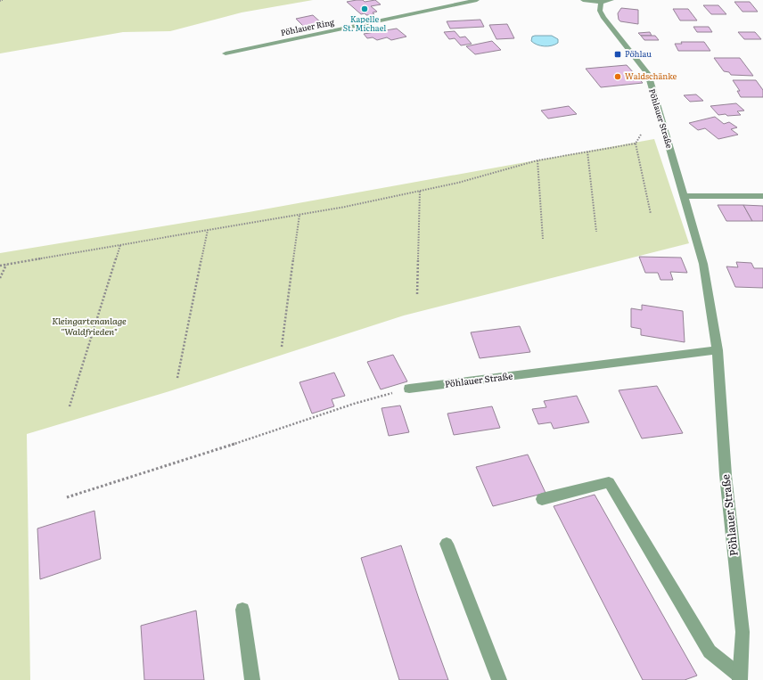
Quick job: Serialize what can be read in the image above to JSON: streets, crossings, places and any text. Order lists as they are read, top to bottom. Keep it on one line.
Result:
{"streets":{"street":["Pöhlauer Ring","Pöhlauer Straße"]},"parks":["Kleingartenanlage \"Waldfrieden\""],"places":{"other":["Kapelle St. Michael","Waldschänke"],"transit":["Pöhlau"]}}
